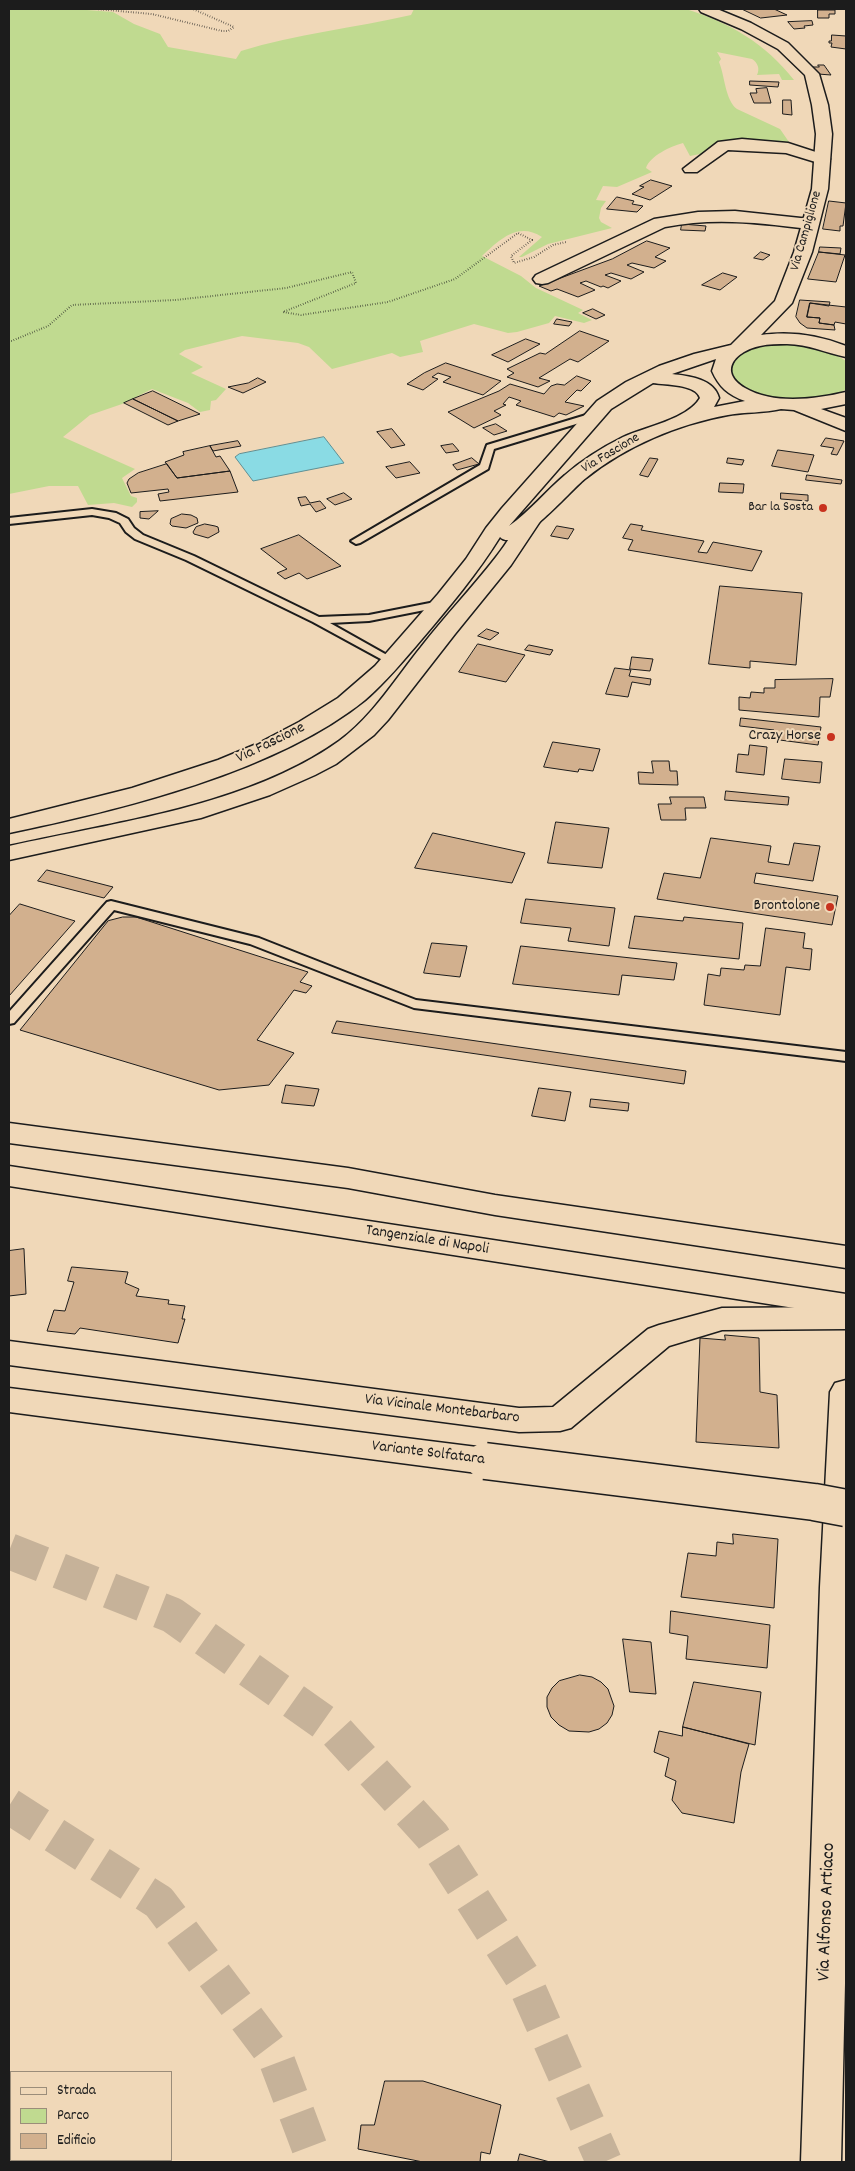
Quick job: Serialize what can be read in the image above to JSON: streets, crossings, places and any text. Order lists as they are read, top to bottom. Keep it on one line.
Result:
{"streets":{"main road":["Via Campiglione","Via Fascione","Tangenziale di Napoli","Via Vicinale Montebarbaro","Variante Solfatara","Via Alfonso Artiaco"]},"crossings":[["Via Campiglione","Via Fascione"]],"places":["Bar la Sosta","Crazy Horse","Brontolone"],"legend":["Strada","Parco","Edificio"]}
